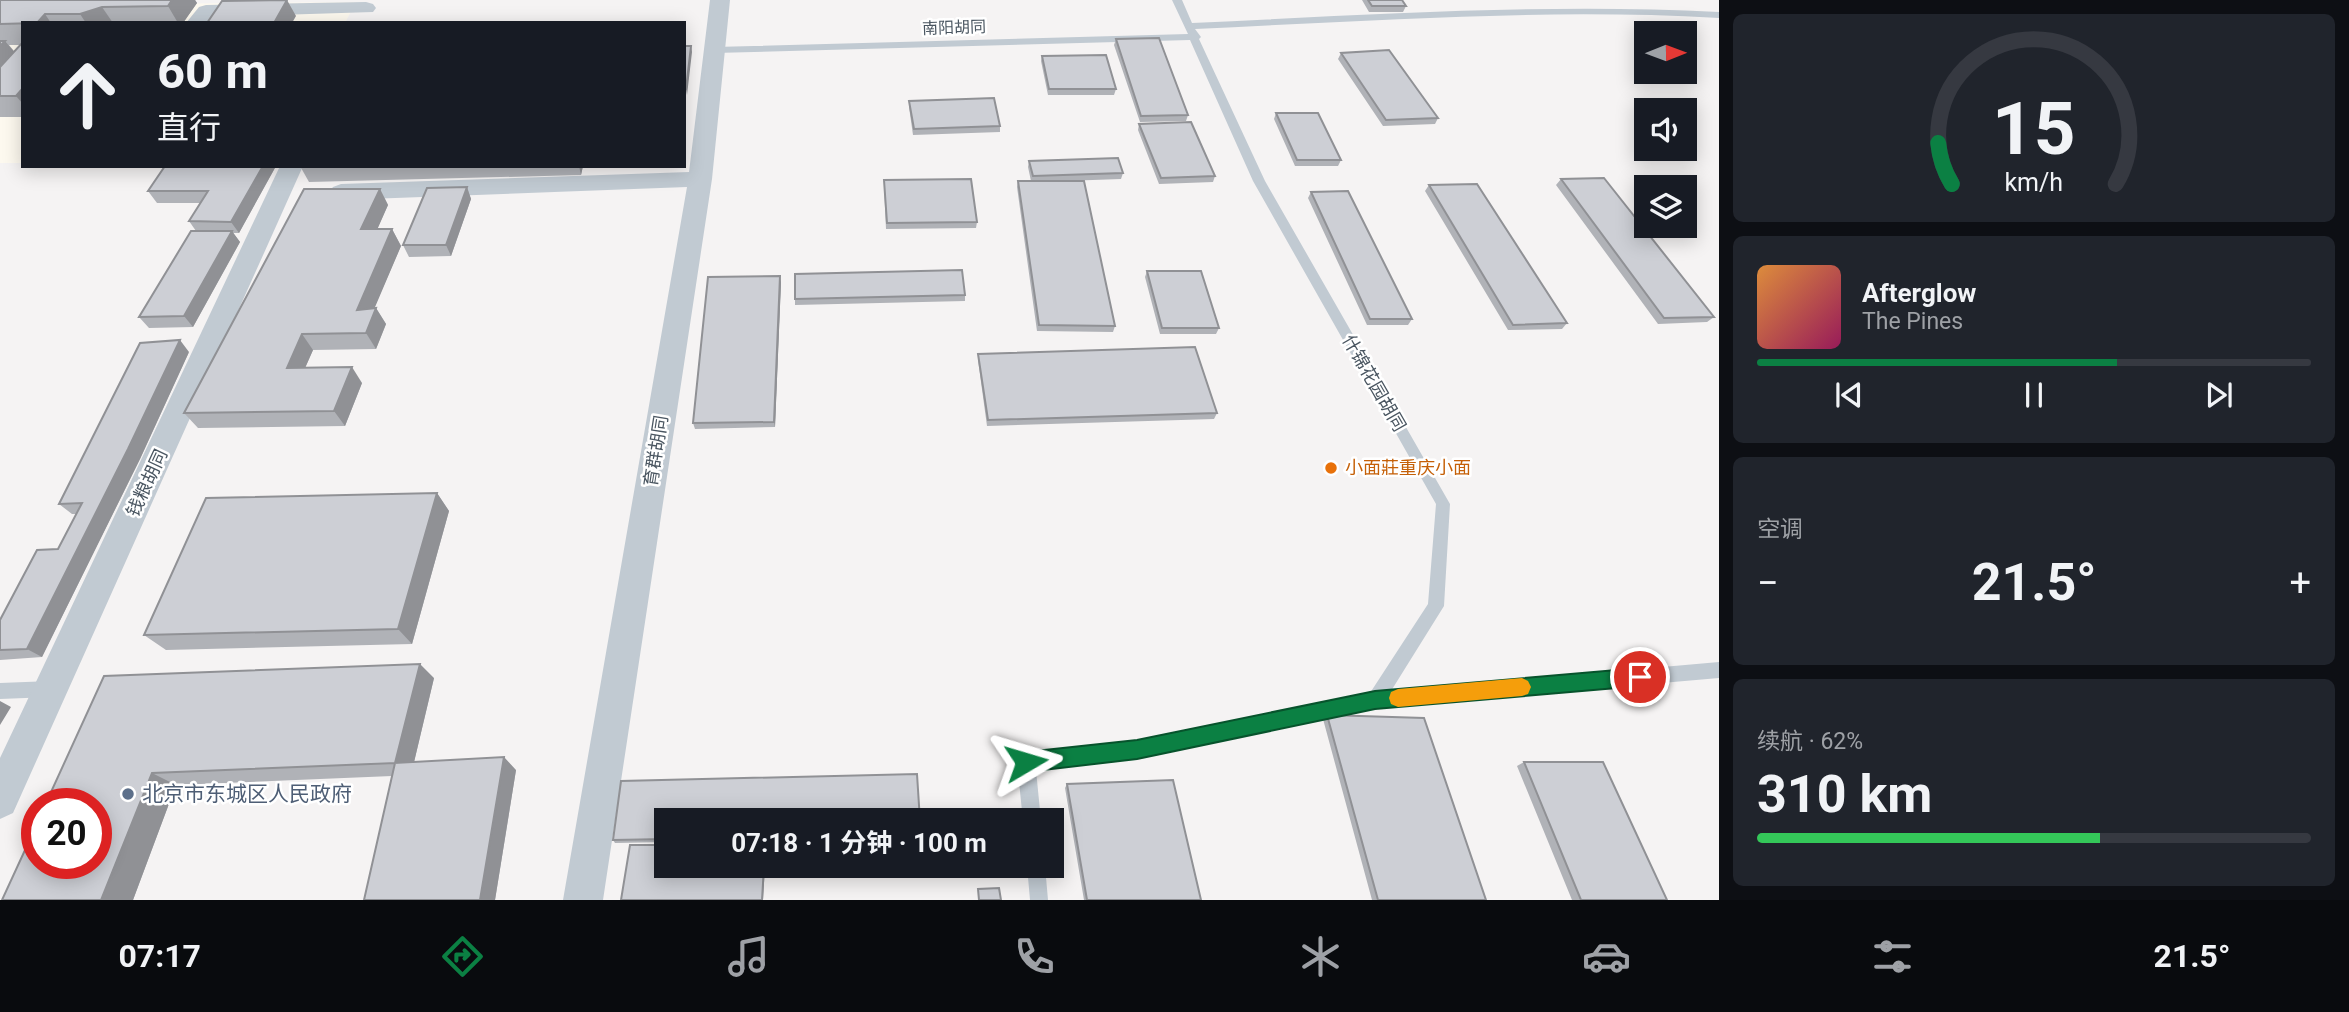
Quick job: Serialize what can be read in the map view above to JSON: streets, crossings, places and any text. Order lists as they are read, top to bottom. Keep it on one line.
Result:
{"streets":{"street":["育群胡同","钱粮胡同"],"lane":["南阳胡同","什锦花园胡同"]},"crossings":[["南阳胡同","什锦花园胡同"],["南阳胡同","育群胡同"]],"places":["小面莊重庆小面","北京市东城区人民政府"],"north":"right","page":{"turn":["60 m","直行"],"song":["Afterglow","The Pines"],"tile":["空调",["续航 · 62%","310 km"]],"heat":["−","21.5°","+"],"limit":"20","trip":"07:18 · 1 分钟 · 100 m","tabs":["07:17","21.5°"],"gauge":["15","km/h"]}}
